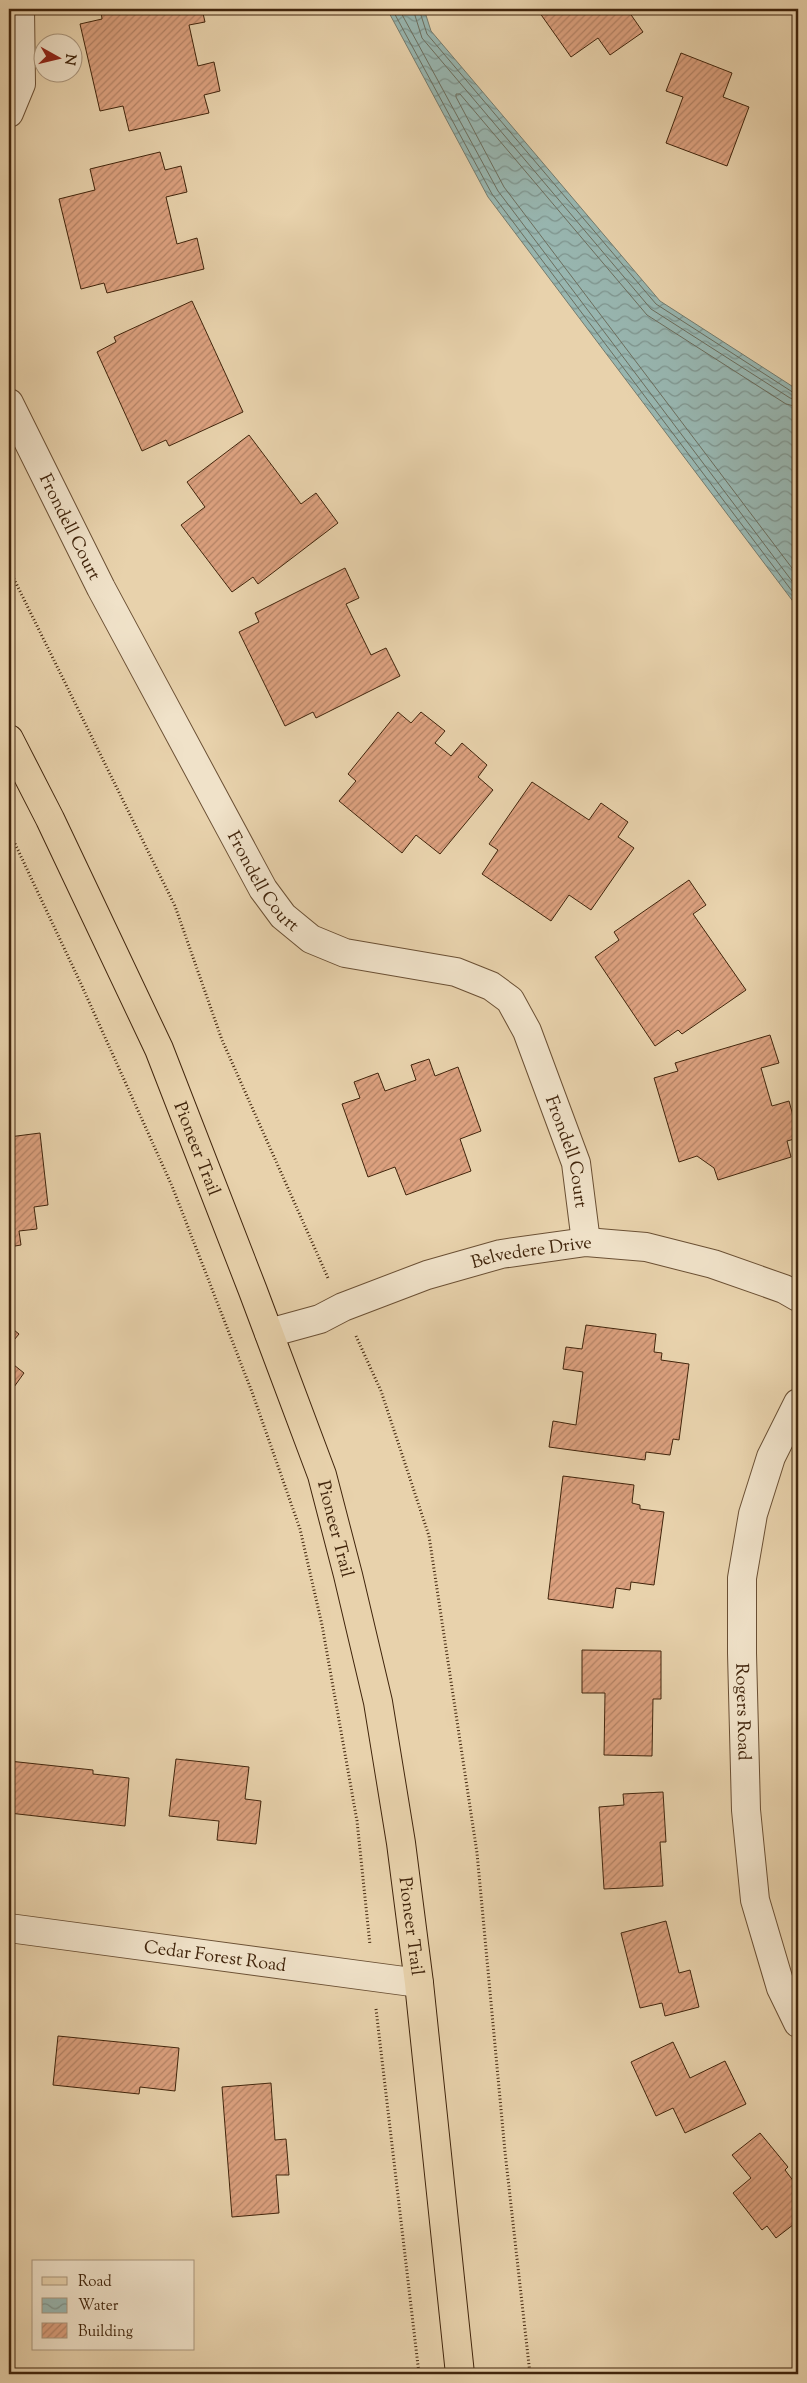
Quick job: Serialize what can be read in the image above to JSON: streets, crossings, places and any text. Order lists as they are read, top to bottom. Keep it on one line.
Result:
{"streets":{"main road":["Pioneer Trail"],"street":["Frondell Court","Belvedere Drive","Rogers Road","Cedar Forest Road"]},"crossings":[["Frondell Court","Belvedere Drive"],["Pioneer Trail","Belvedere Drive"],["Pioneer Trail","Cedar Forest Road"]],"legend":["Road","Water","Building"],"north":"right"}
